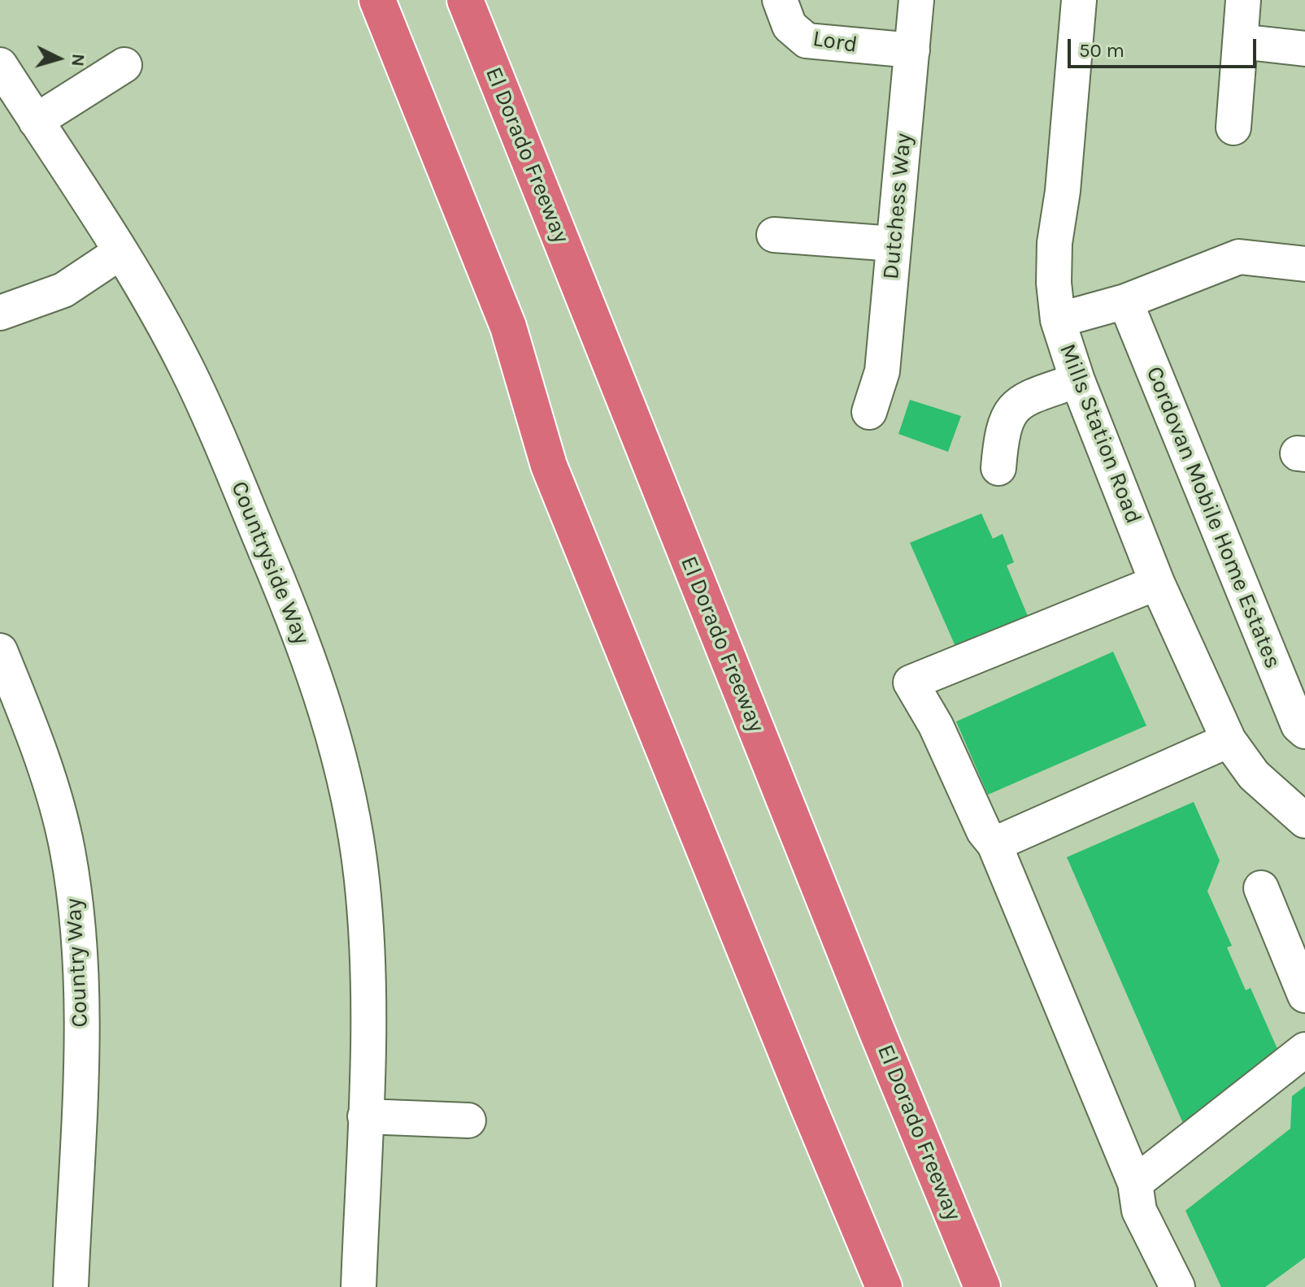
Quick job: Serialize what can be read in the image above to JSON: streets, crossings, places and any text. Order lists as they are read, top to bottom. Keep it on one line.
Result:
{"streets":{"highway":["El Dorado Freeway"],"street":["Lord","Dutchess Way","Mills Station Road","Cordovan Mobile Home Estates","Countryside Way","Country Way"]},"crossings":[["Lord","Dutchess Way"]],"scale_bar":"50 m","north":"right"}
